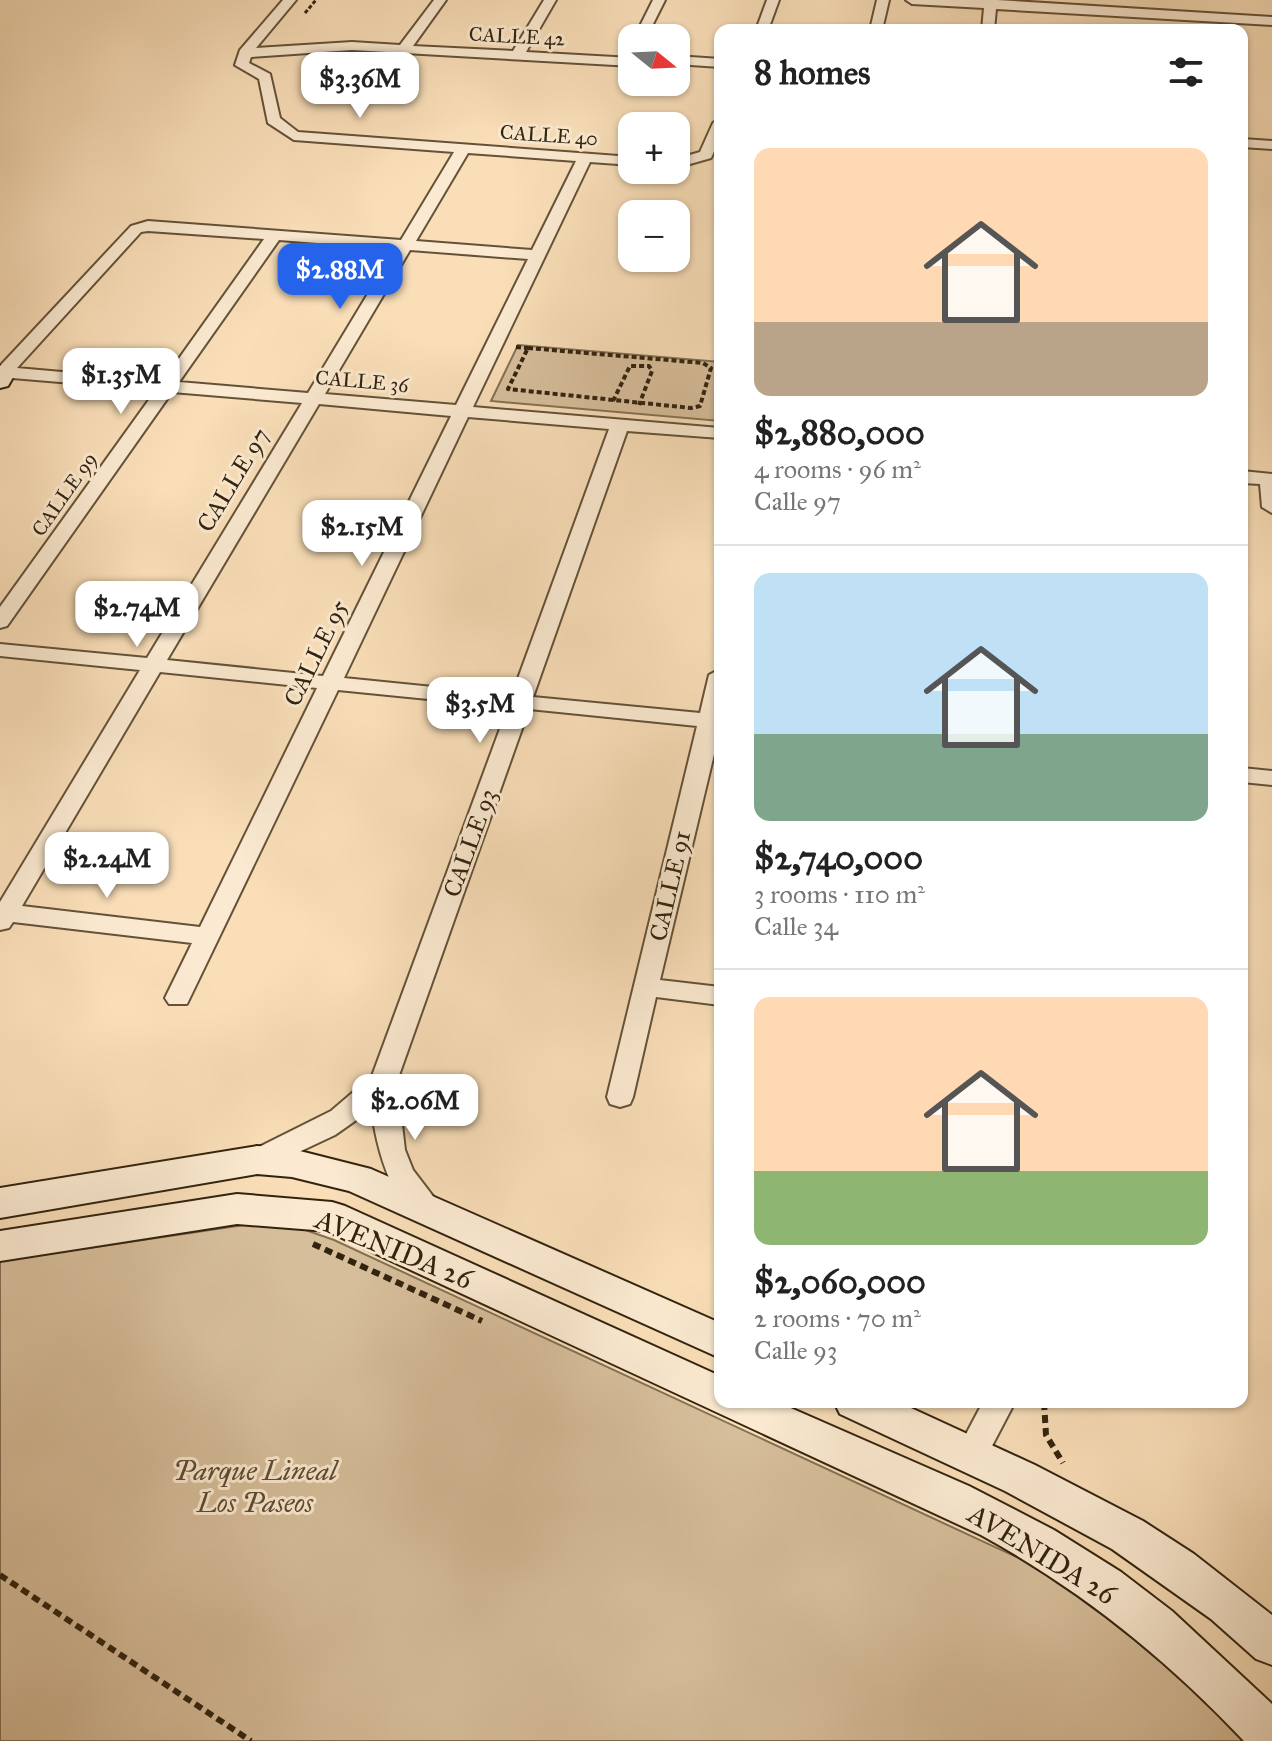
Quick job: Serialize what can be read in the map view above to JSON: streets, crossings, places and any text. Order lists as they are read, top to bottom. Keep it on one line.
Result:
{"streets":{"street":["CALLE 42","CALLE 40","CALLE 36","CALLE 97","CALLE 99","CALLE 95","CALLE 93","CALLE 91","AVENIDA 26"]},"crossings":[["CALLE 42","CALLE 40"],["CALLE 40","CALLE 97"],["CALLE 40","CALLE 95"],["CALLE 36","CALLE 97"],["CALLE 36","CALLE 99"],["CALLE 36","CALLE 95"],["CALLE 36","CALLE 93"],["CALLE 93","AVENIDA 26"]],"parks":["Parque Lineal Los Paseos"],"north":"right","page":{"map_buttons":["+","−"],"heading":"8 homes","price":["$3.36M","$2.88M","$1.35M","$2.15M","$2.74M","$3.5M","$2.24M","$2.06M"],"list":[{"name":"$2,880,000","note":"4 rooms · 96 m² · Calle 97"},{"name":"$2,740,000","note":"3 rooms · 110 m² · Calle 34"},{"name":"$2,060,000","note":"2 rooms · 70 m² · Calle 93"}]}}
